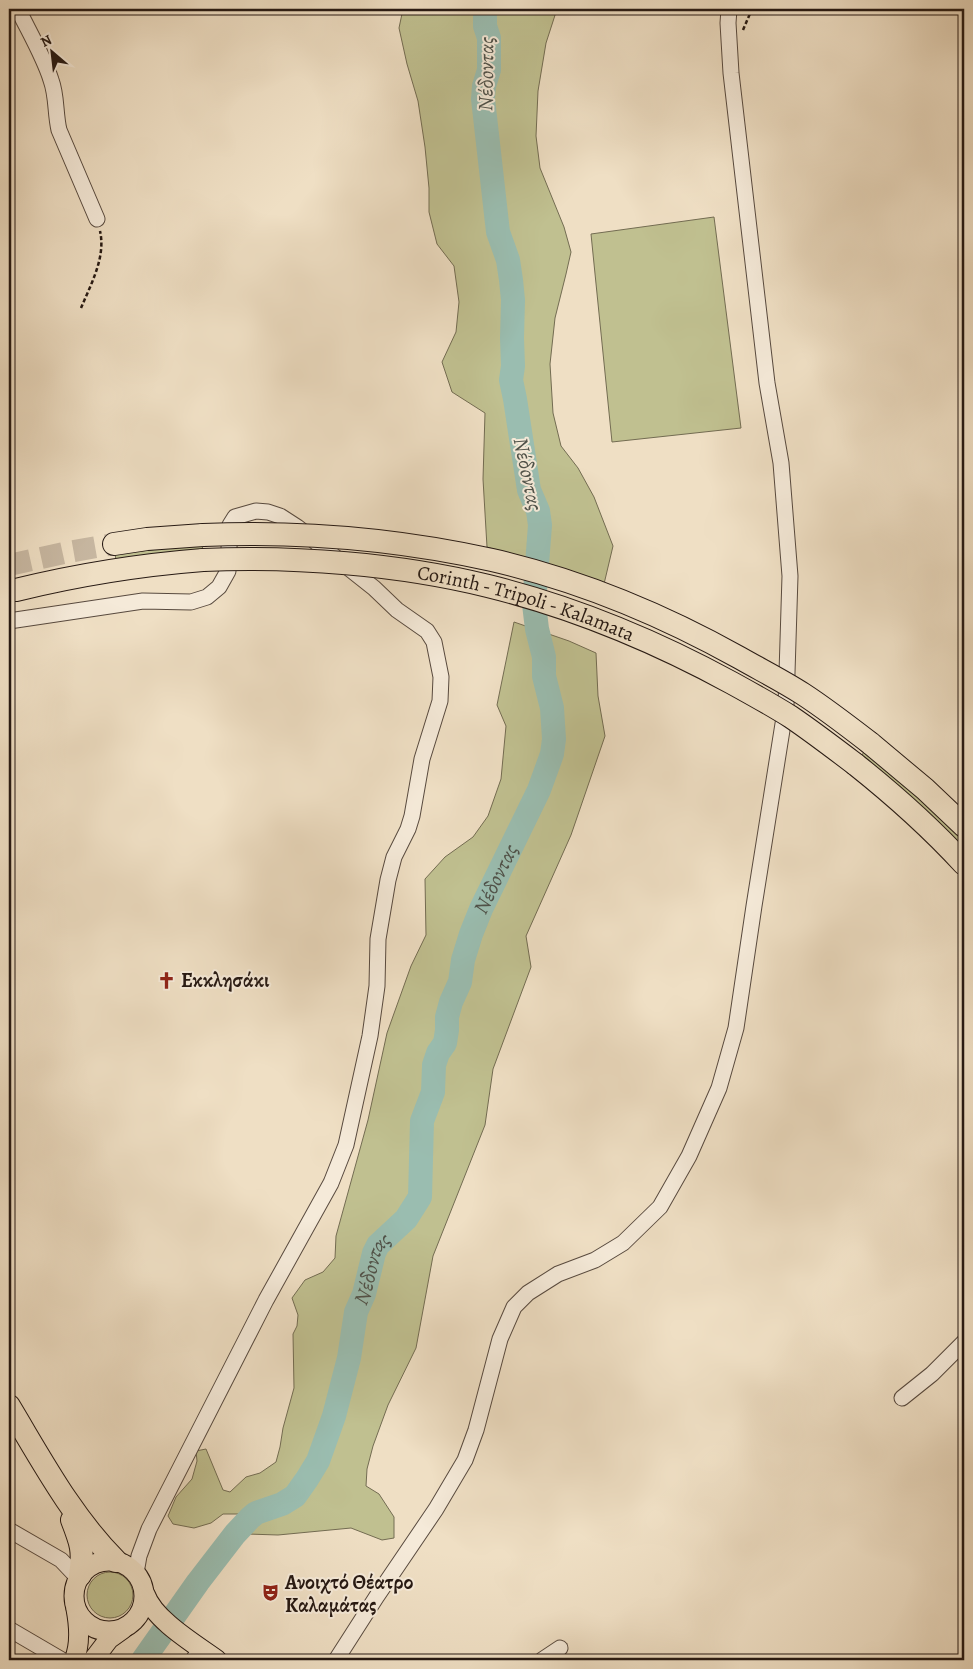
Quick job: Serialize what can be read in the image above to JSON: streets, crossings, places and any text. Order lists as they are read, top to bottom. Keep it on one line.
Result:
{"streets":{"highway":["Corinth - Tripoli - Kalamata"]},"water":["Νέδoντας"],"places":{"church":["Εκκλησάκι"],"theatre":["Ανοιχτό Θέατρο Καλαμάτας"]},"north":"top left"}
